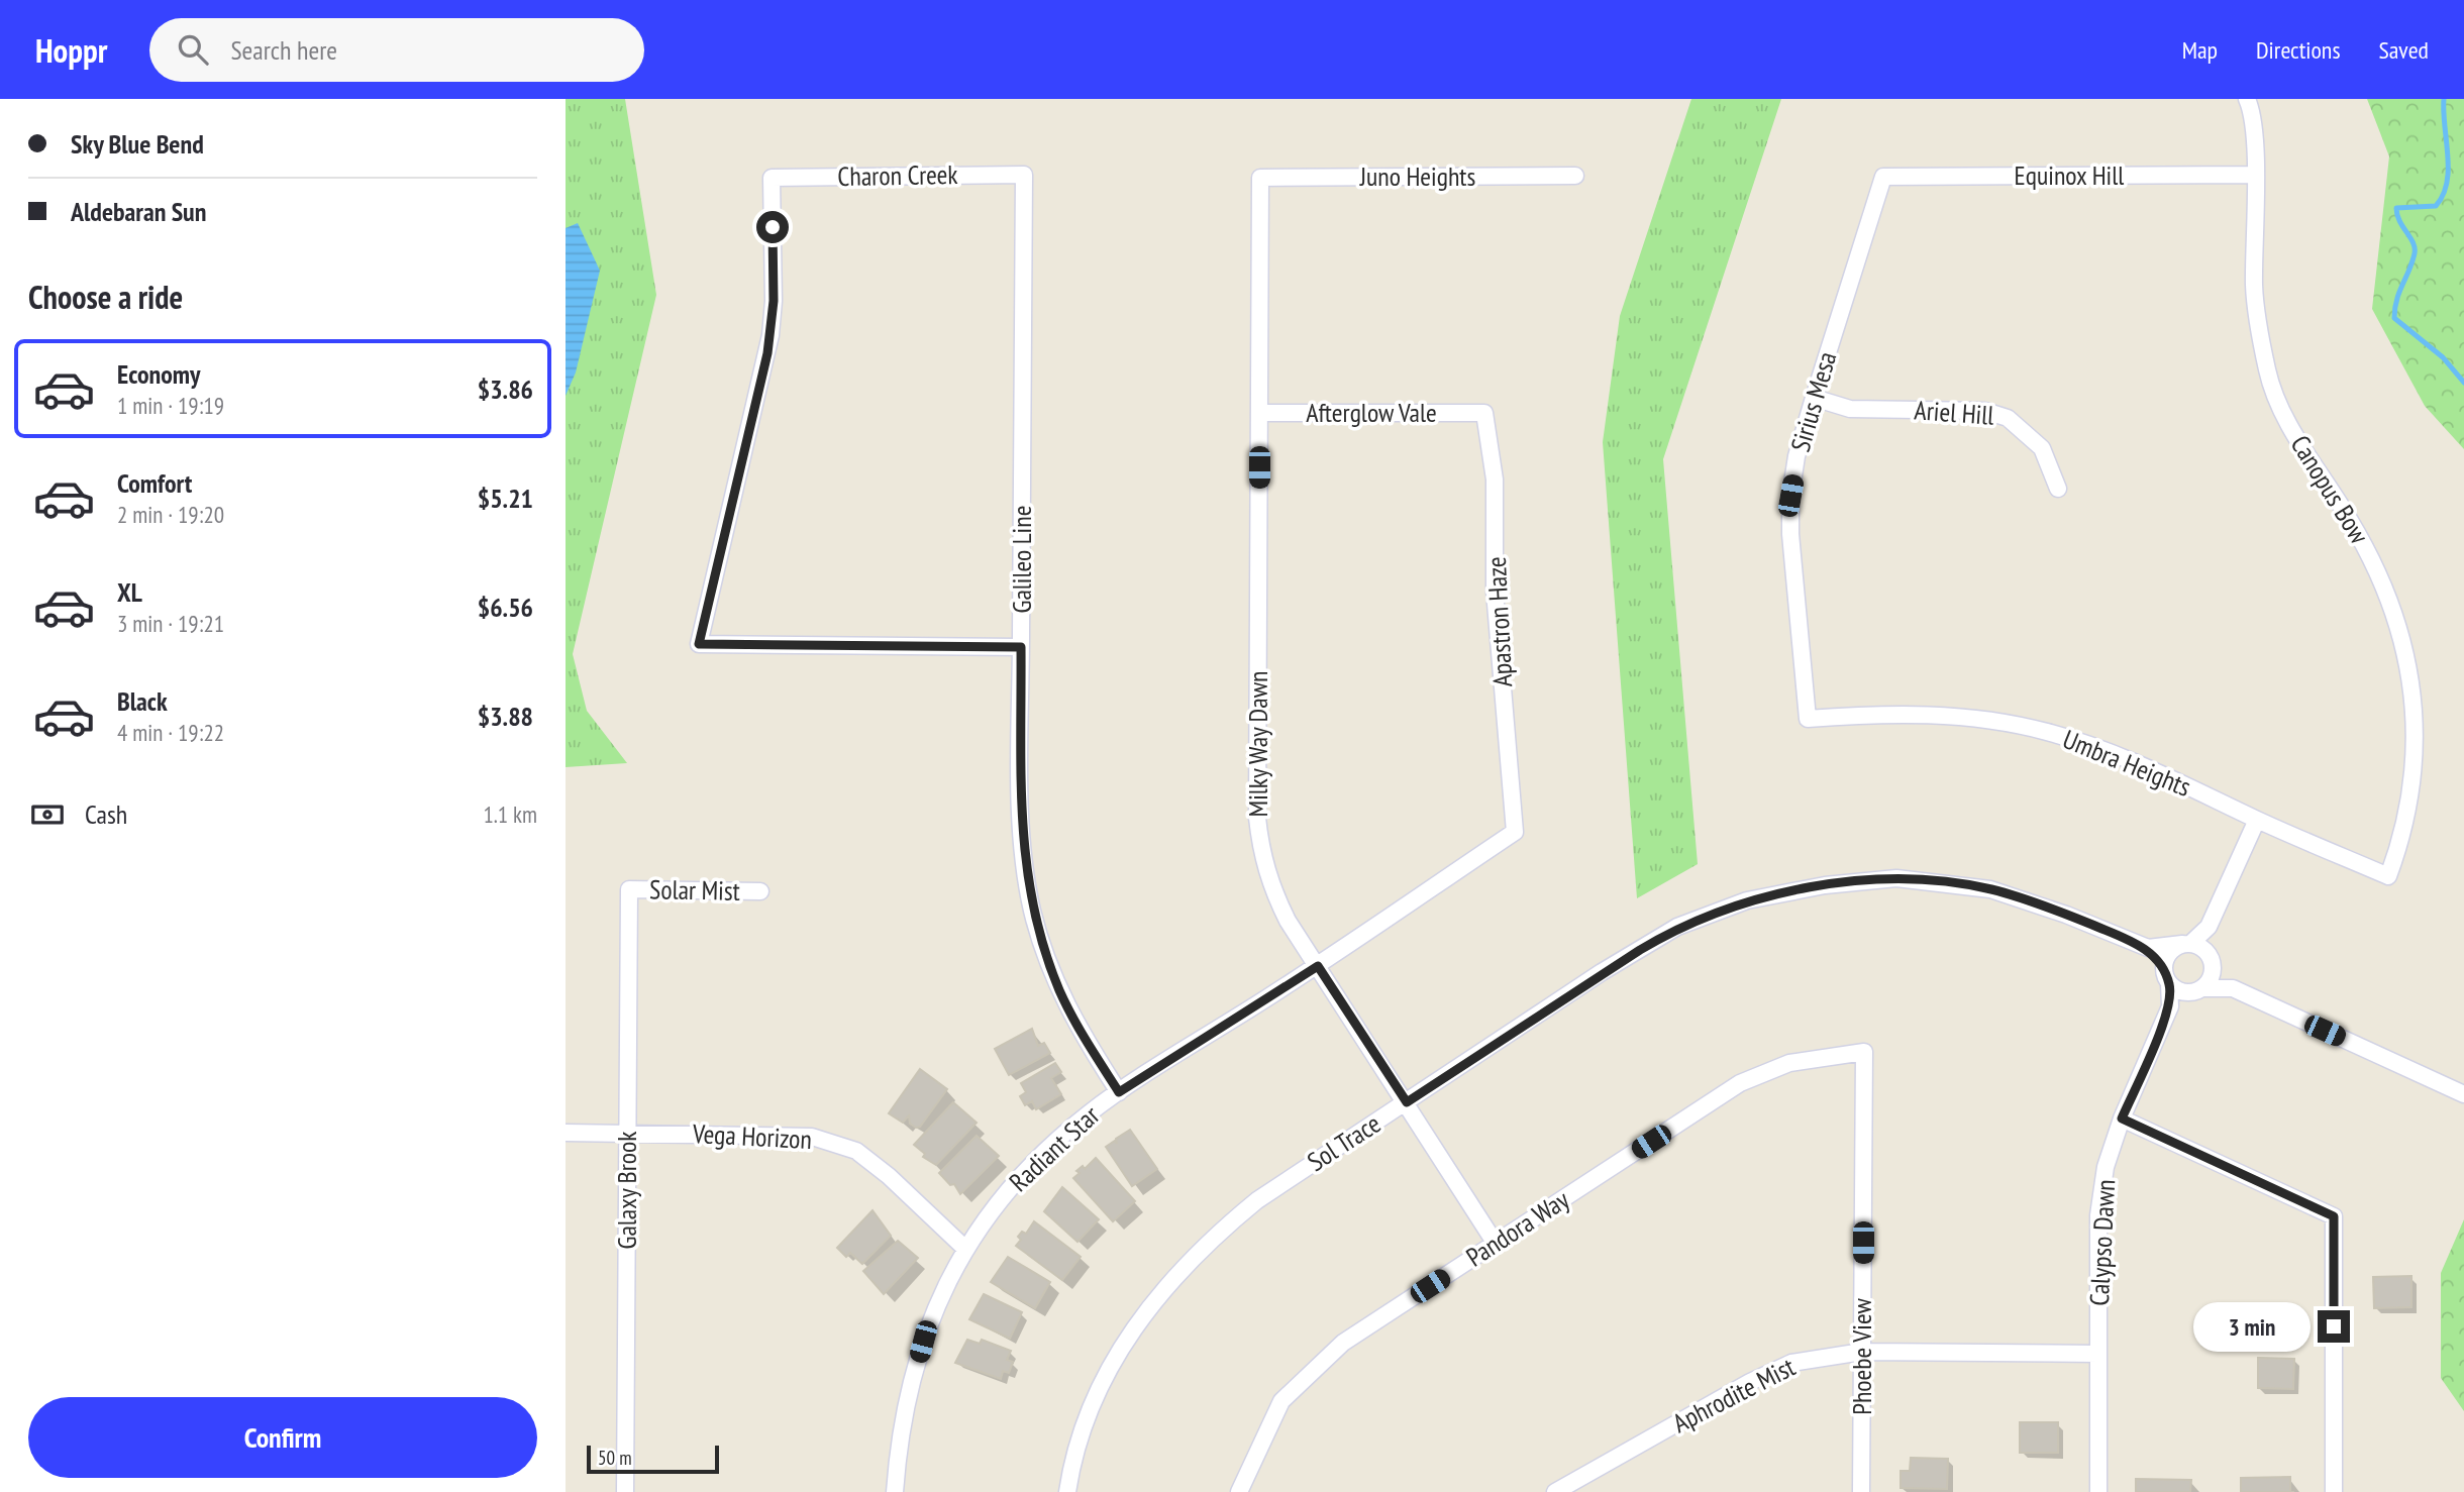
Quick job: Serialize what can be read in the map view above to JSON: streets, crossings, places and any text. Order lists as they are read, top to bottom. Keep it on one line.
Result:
{"streets":{"street":["Charon Creek","Equinox Hill","Juno Heights","Sirius Mesa","Afterglow Vale","Ariel Hill","Canopus Bow","Galileo Line","Apastron Haze","Milky Way Dawn","Umbra Heights","Solar Mist","Vega Horizon","Sol Trace","Radiant Star","Galaxy Brook","Pandora Way","Calypso Dawn","Phoebe View","Aphrodite Mist"]},"crossings":[["Charon Creek","Galileo Line"],["Equinox Hill","Sirius Mesa"],["Equinox Hill","Canopus Bow"],["Juno Heights","Milky Way Dawn"],["Sirius Mesa","Ariel Hill"],["Sirius Mesa","Umbra Heights"],["Afterglow Vale","Apastron Haze"],["Afterglow Vale","Milky Way Dawn"],["Canopus Bow","Umbra Heights"],["Galileo Line","Radiant Star"],["Apastron Haze","Radiant Star"],["Milky Way Dawn","Sol Trace"],["Milky Way Dawn","Radiant Star"],["Milky Way Dawn","Pandora Way"],["Solar Mist","Galaxy Brook"],["Vega Horizon","Radiant Star"],["Vega Horizon","Galaxy Brook"],["Sol Trace","Calypso Dawn"],["Pandora Way","Phoebe View"],["Calypso Dawn","Aphrodite Mist"],["Phoebe View","Aphrodite Mist"]],"scale_bar":"50 m","page":{"header":"Hoppr","search":"Search here","nav":["Map","Directions","Saved"],"banner":["Sky Blue Bend","Aldebaran Sun"],"heading":"Choose a ride","list":[{"name":"Economy","note":"1 min · 19:19","value":"$3.86"},{"name":"Comfort","note":"2 min · 19:20","value":"$5.21"},{"name":"XL","note":"3 min · 19:21","value":"$6.56"},{"name":"Black","note":"4 min · 19:22","value":"$3.88"}],"pay":["Cash","1.1 km"],"bubble":"3 min","buttons":"Confirm","scale":"50 m"}}
